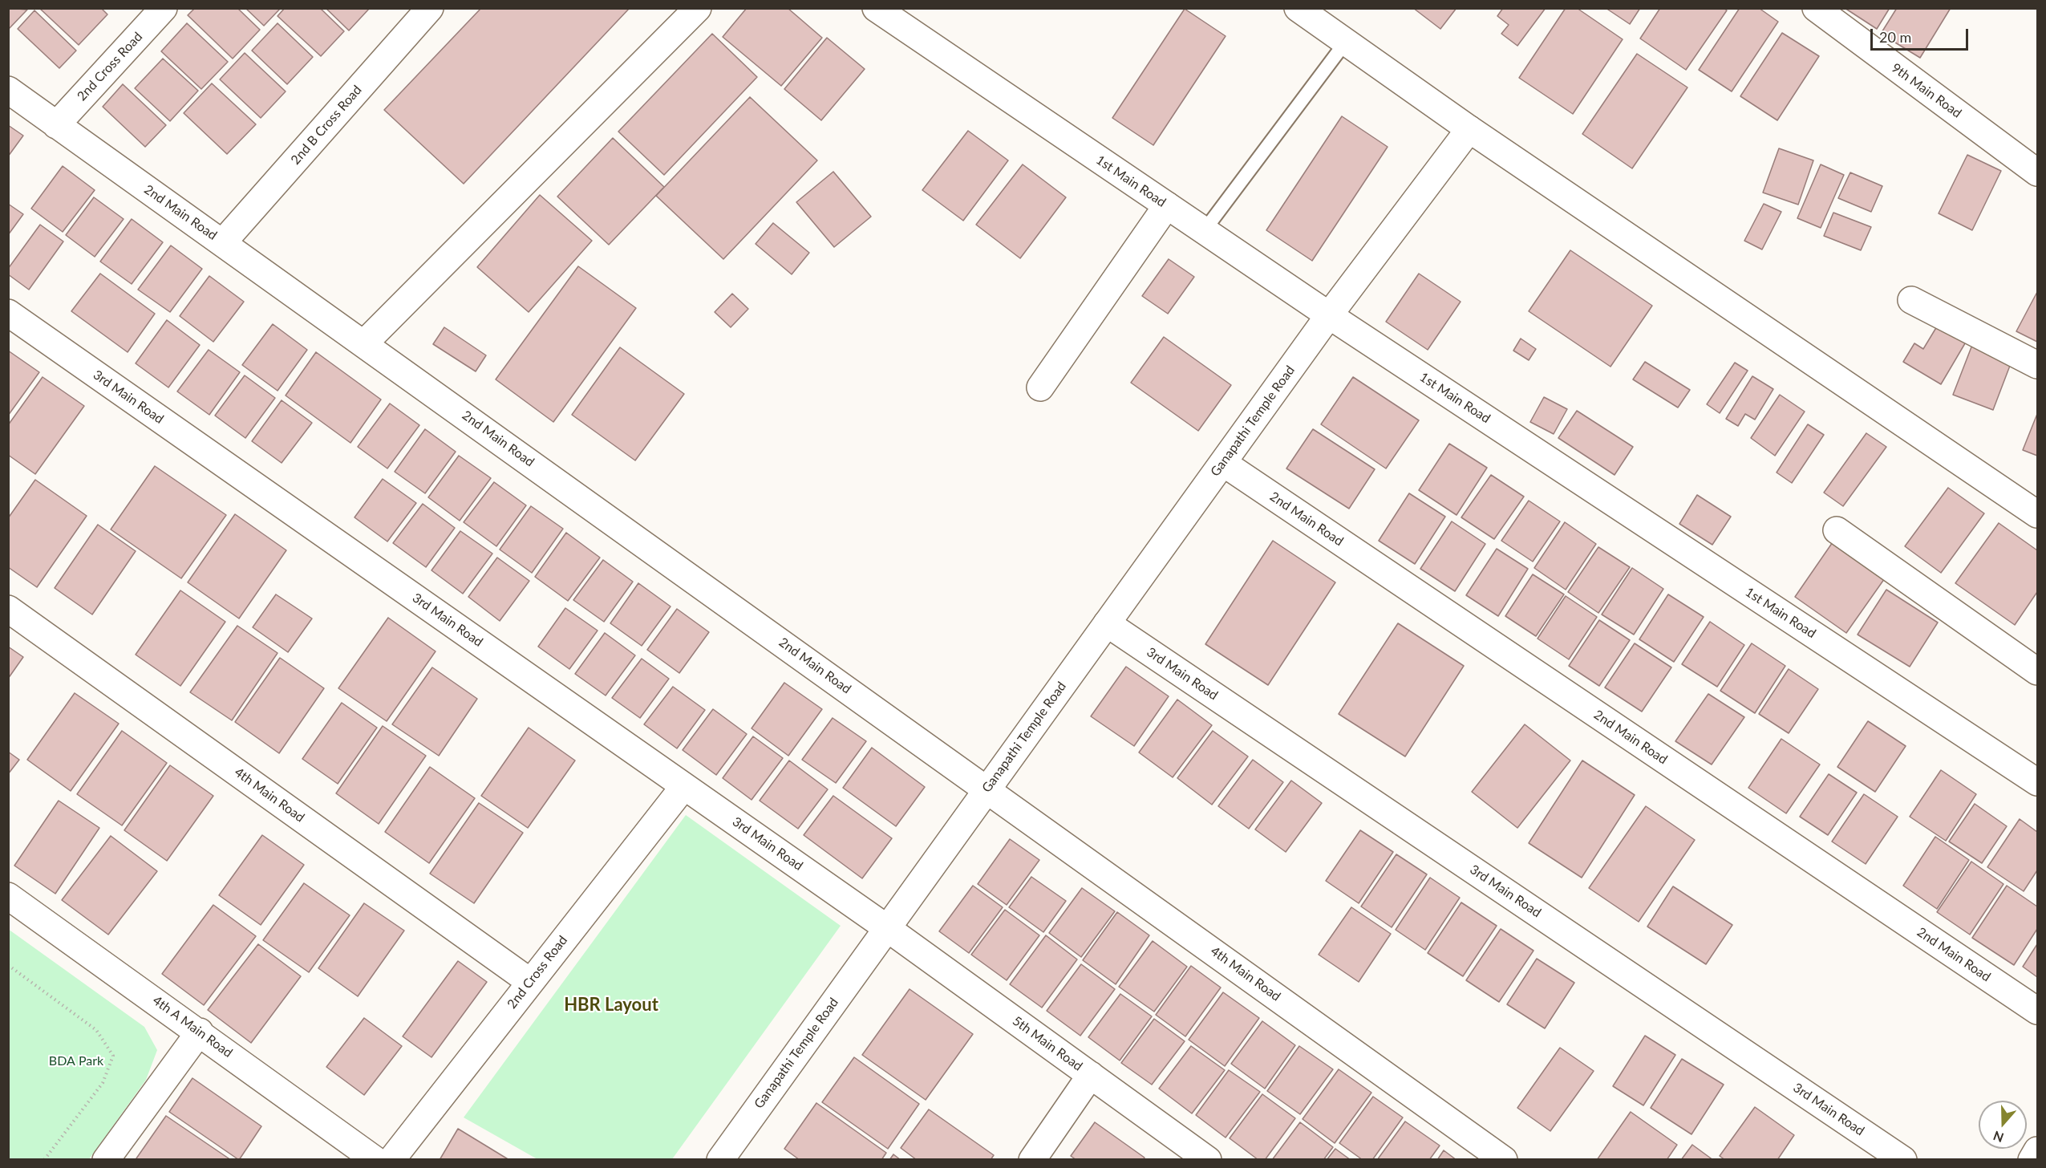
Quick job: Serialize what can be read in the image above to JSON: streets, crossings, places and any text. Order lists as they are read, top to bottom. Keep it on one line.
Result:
{"streets":{"street":["2nd Cross Road","9th Main Road","2nd B Cross Road","1st Main Road","2nd Main Road","3rd Main Road","Ganapathi Temple Road","4th Main Road","4th A Main Road","5th Main Road"]},"crossings":[["2nd Cross Road","2nd Main Road"],["2nd Cross Road","3rd Main Road"],["2nd Cross Road","4th Main Road"],["2nd B Cross Road","2nd Main Road"],["1st Main Road","Ganapathi Temple Road"],["2nd Main Road","Ganapathi Temple Road"],["2nd Main Road","4th Main Road"],["3rd Main Road","Ganapathi Temple Road"],["3rd Main Road","5th Main Road"],["Ganapathi Temple Road","4th Main Road"],["Ganapathi Temple Road","5th Main Road"]],"districts":["HBR Layout"],"parks":["BDA Park"],"scale_bar":"20 m","north":"bottom"}
